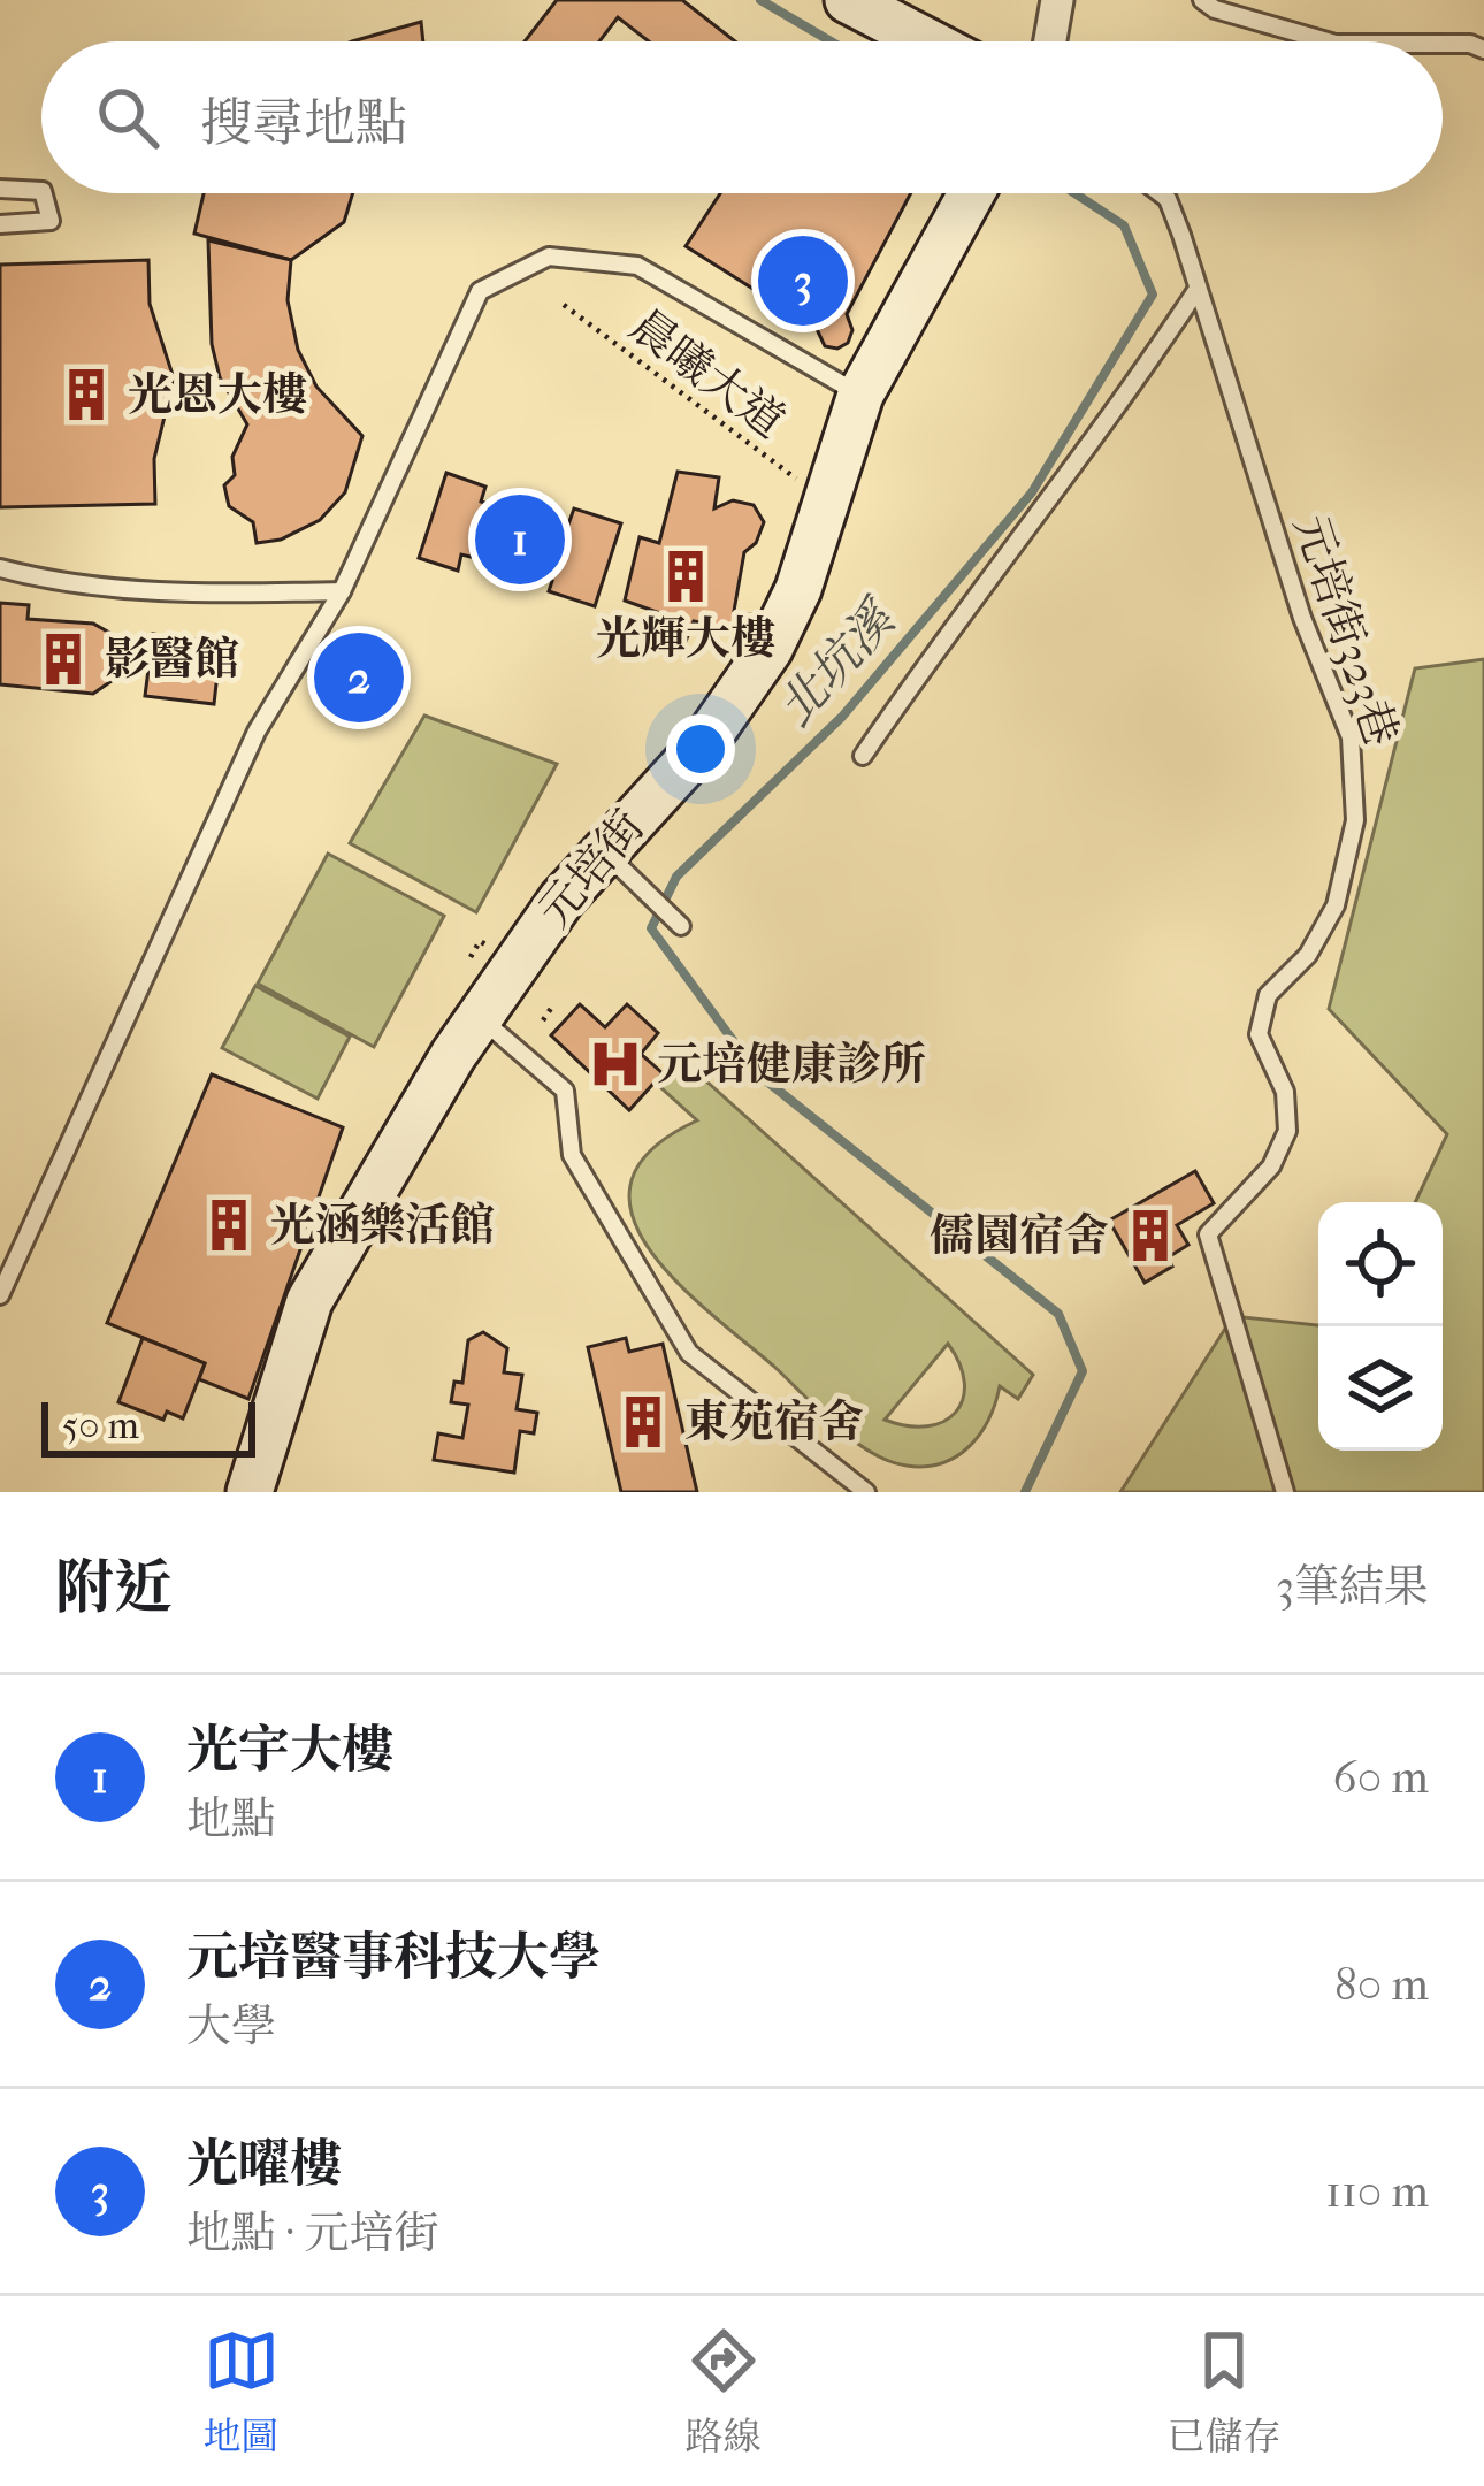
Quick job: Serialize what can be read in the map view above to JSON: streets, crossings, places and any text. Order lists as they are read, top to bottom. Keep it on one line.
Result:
{"streets":{"street":["元培街"],"lane":["元培街323巷"],"path":["晨曦大道"]},"water":["北坑溪"],"places":{"building":["光恩大樓","光輝大樓","影醫館","光涵樂活館","儒園宿舍","東苑宿舍"],"hospital":["元培健康診所"]},"scale_bar":"50 m","page":{"search":"搜尋地點","pins":["3","1","2"],"scale":"50 m","heading":["附近","3筆結果"],"list":[{"mark":"1","name":"光宇大樓","note":"地點","value":"60 m"},{"mark":"2","name":"元培醫事科技大學","note":"大學","value":"80 m"},{"mark":"3","name":"光曜樓","note":"地點 · 元培街","value":"110 m"}],"nav":["地圖","路線","已儲存"]}}
